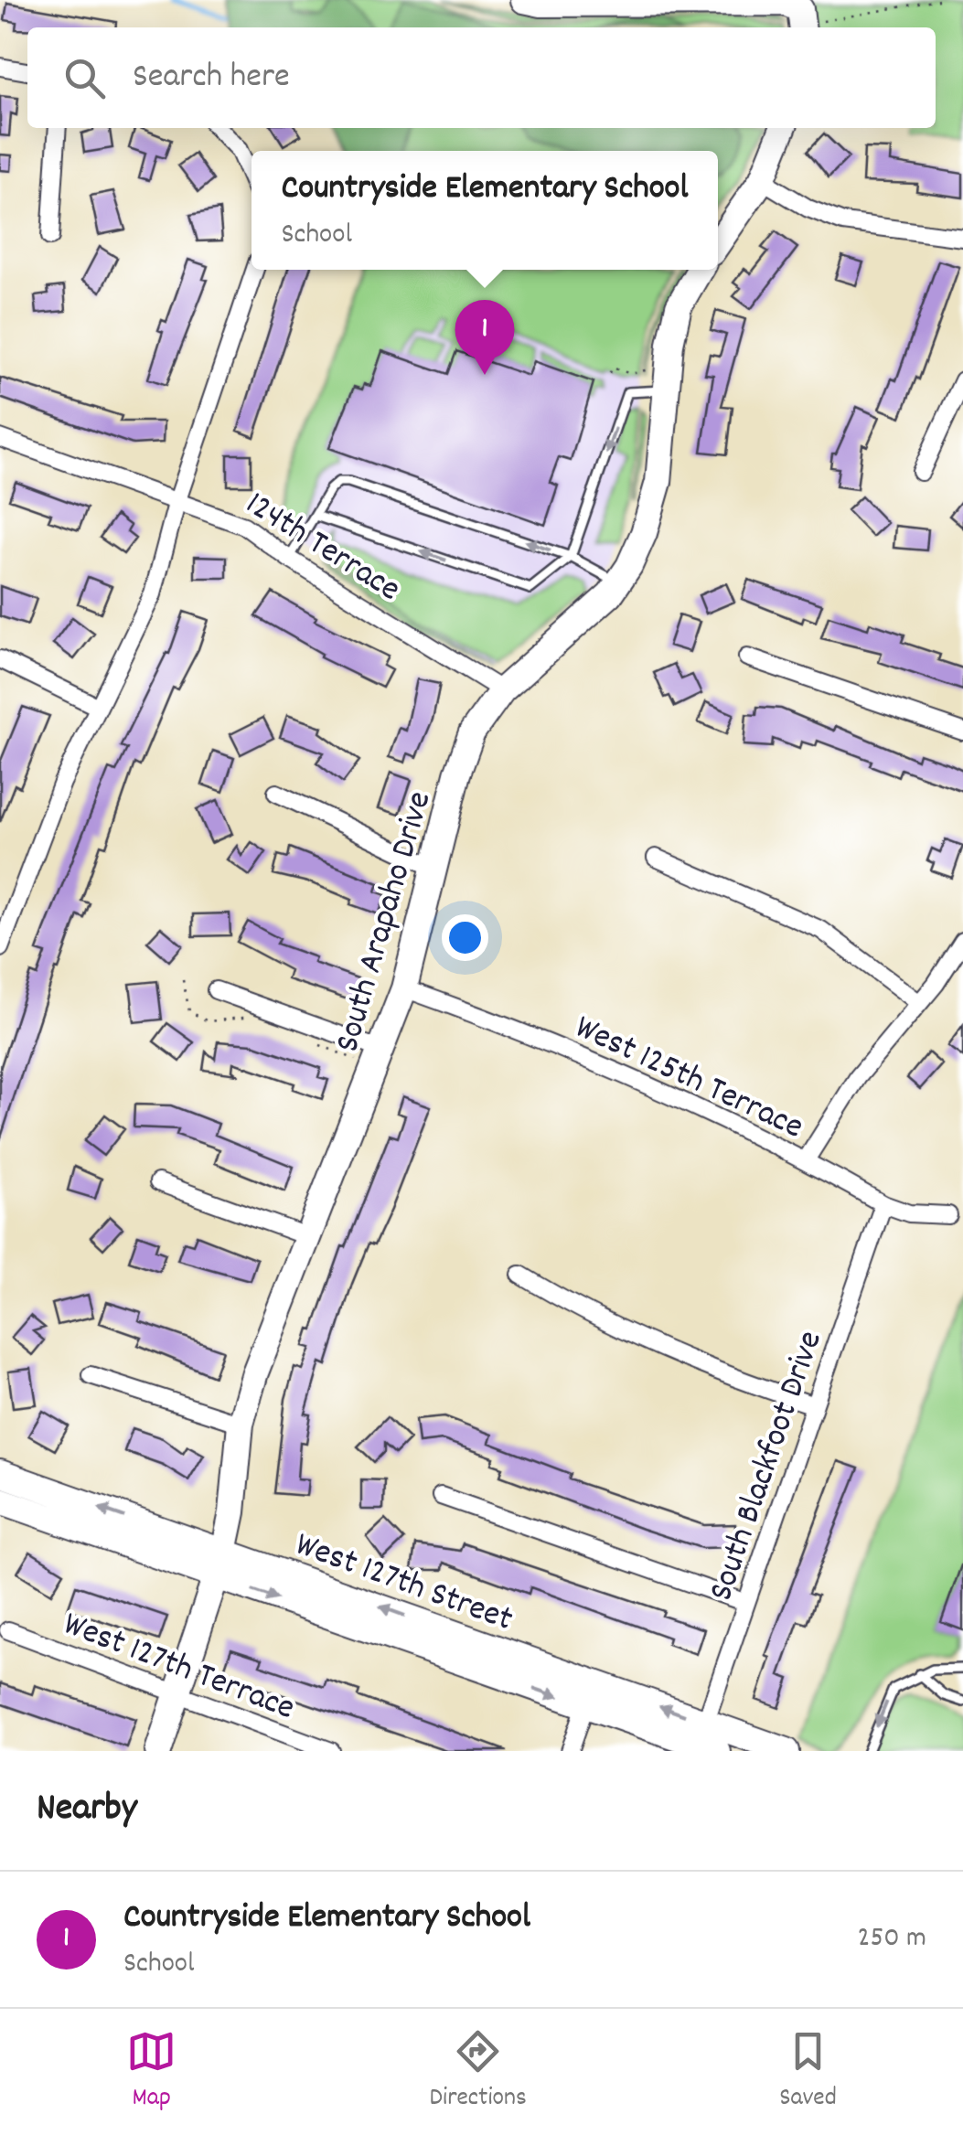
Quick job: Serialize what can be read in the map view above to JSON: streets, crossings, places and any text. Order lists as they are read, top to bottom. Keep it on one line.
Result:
{"streets":{"street":["124th Terrace","South Arapaho Drive","West 125th Terrace","South Blackfoot Drive","West 127th Street","West 127th Terrace"]},"crossings":[["124th Terrace","South Arapaho Drive"],["South Arapaho Drive","West 125th Terrace"],["South Arapaho Drive","West 127th Street"],["South Arapaho Drive","West 127th Terrace"],["West 125th Terrace","South Blackfoot Drive"],["South Blackfoot Drive","West 127th Street"]],"page":{"search":"Search here","popup":["Countryside Elementary School","School"],"pins":"1","heading":"Nearby","list":[{"mark":"1","name":"Countryside Elementary School","note":"School","value":"250 m"}],"nav":["Map","Directions","Saved"]}}
